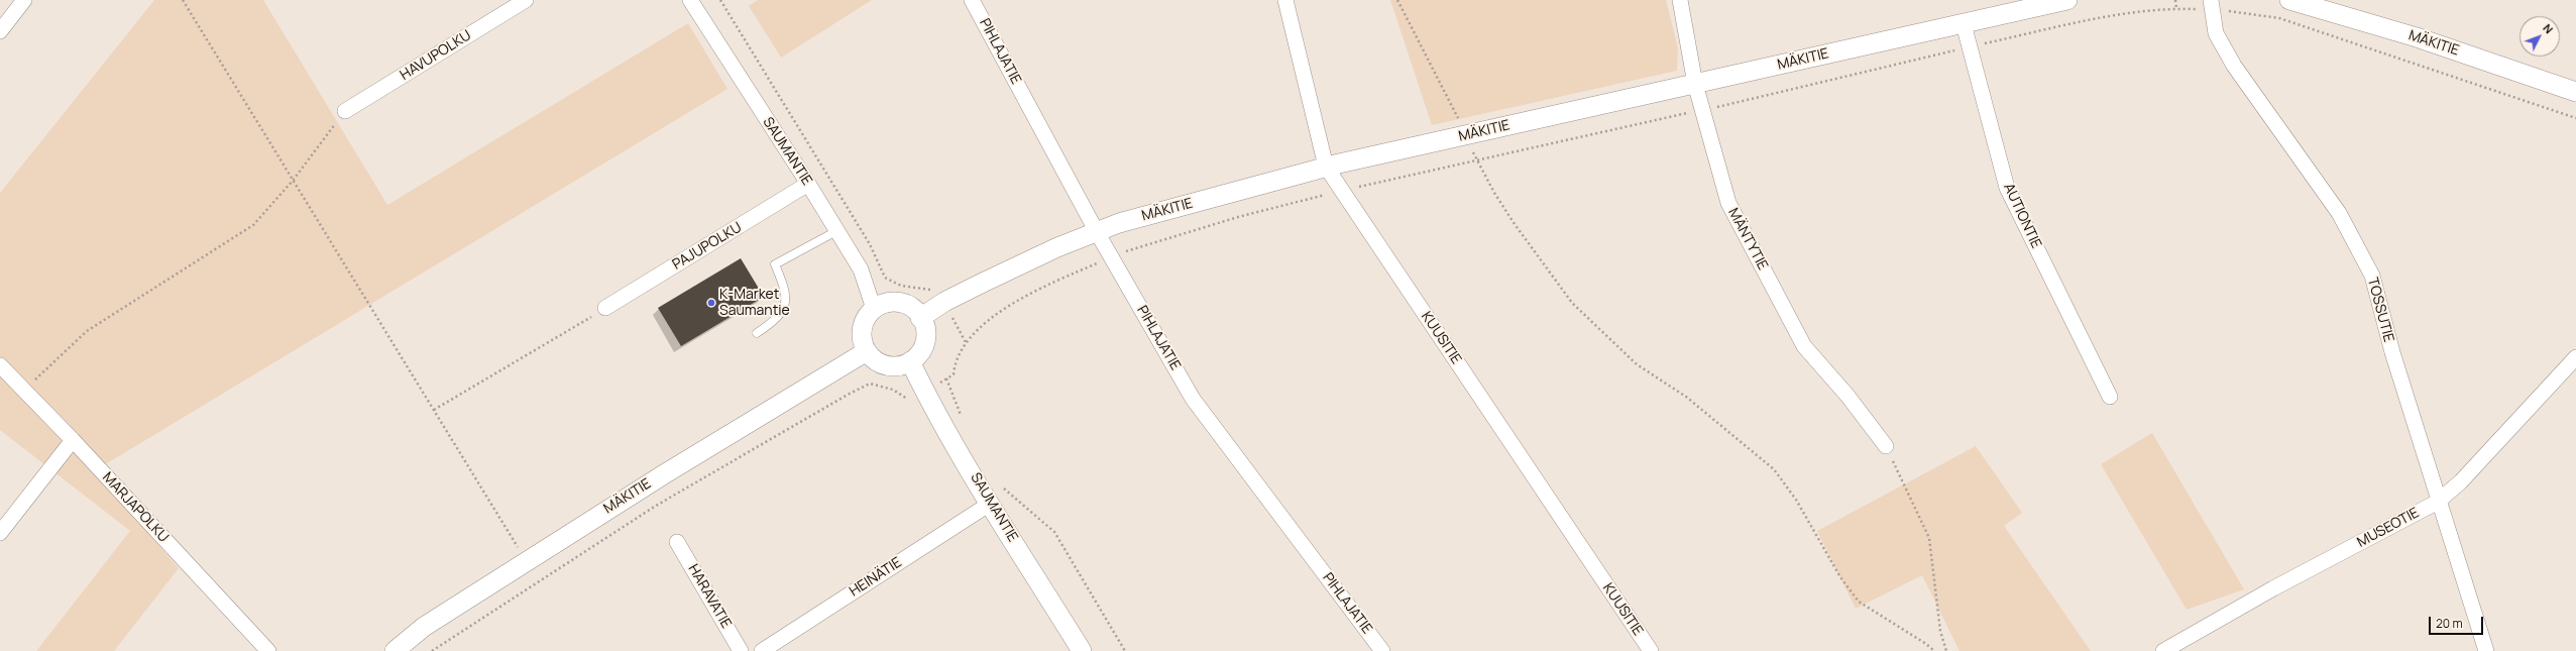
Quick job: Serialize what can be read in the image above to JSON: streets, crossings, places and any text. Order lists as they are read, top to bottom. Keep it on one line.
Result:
{"streets":{"street":["MÄKITIE","PIHLAJATIE","HAVUPOLKU","SAUMANTIE","AUTIONTIE","MÄNTYTIE","PAJUPOLKU","TOSSUTIE","KUUSITIE","MARJAPOLKU","MUSEOTIE","HEINÄTIE","HARAVATIE"]},"crossings":[["MÄKITIE","PIHLAJATIE"],["MÄKITIE","SAUMANTIE"],["MÄKITIE","AUTIONTIE"],["MÄKITIE","MÄNTYTIE"],["MÄKITIE","KUUSITIE"],["SAUMANTIE","PAJUPOLKU"],["SAUMANTIE","HEINÄTIE"],["TOSSUTIE","MUSEOTIE"]],"places":["K-Market Saumantie"],"scale_bar":"20 m","north":"top right"}
